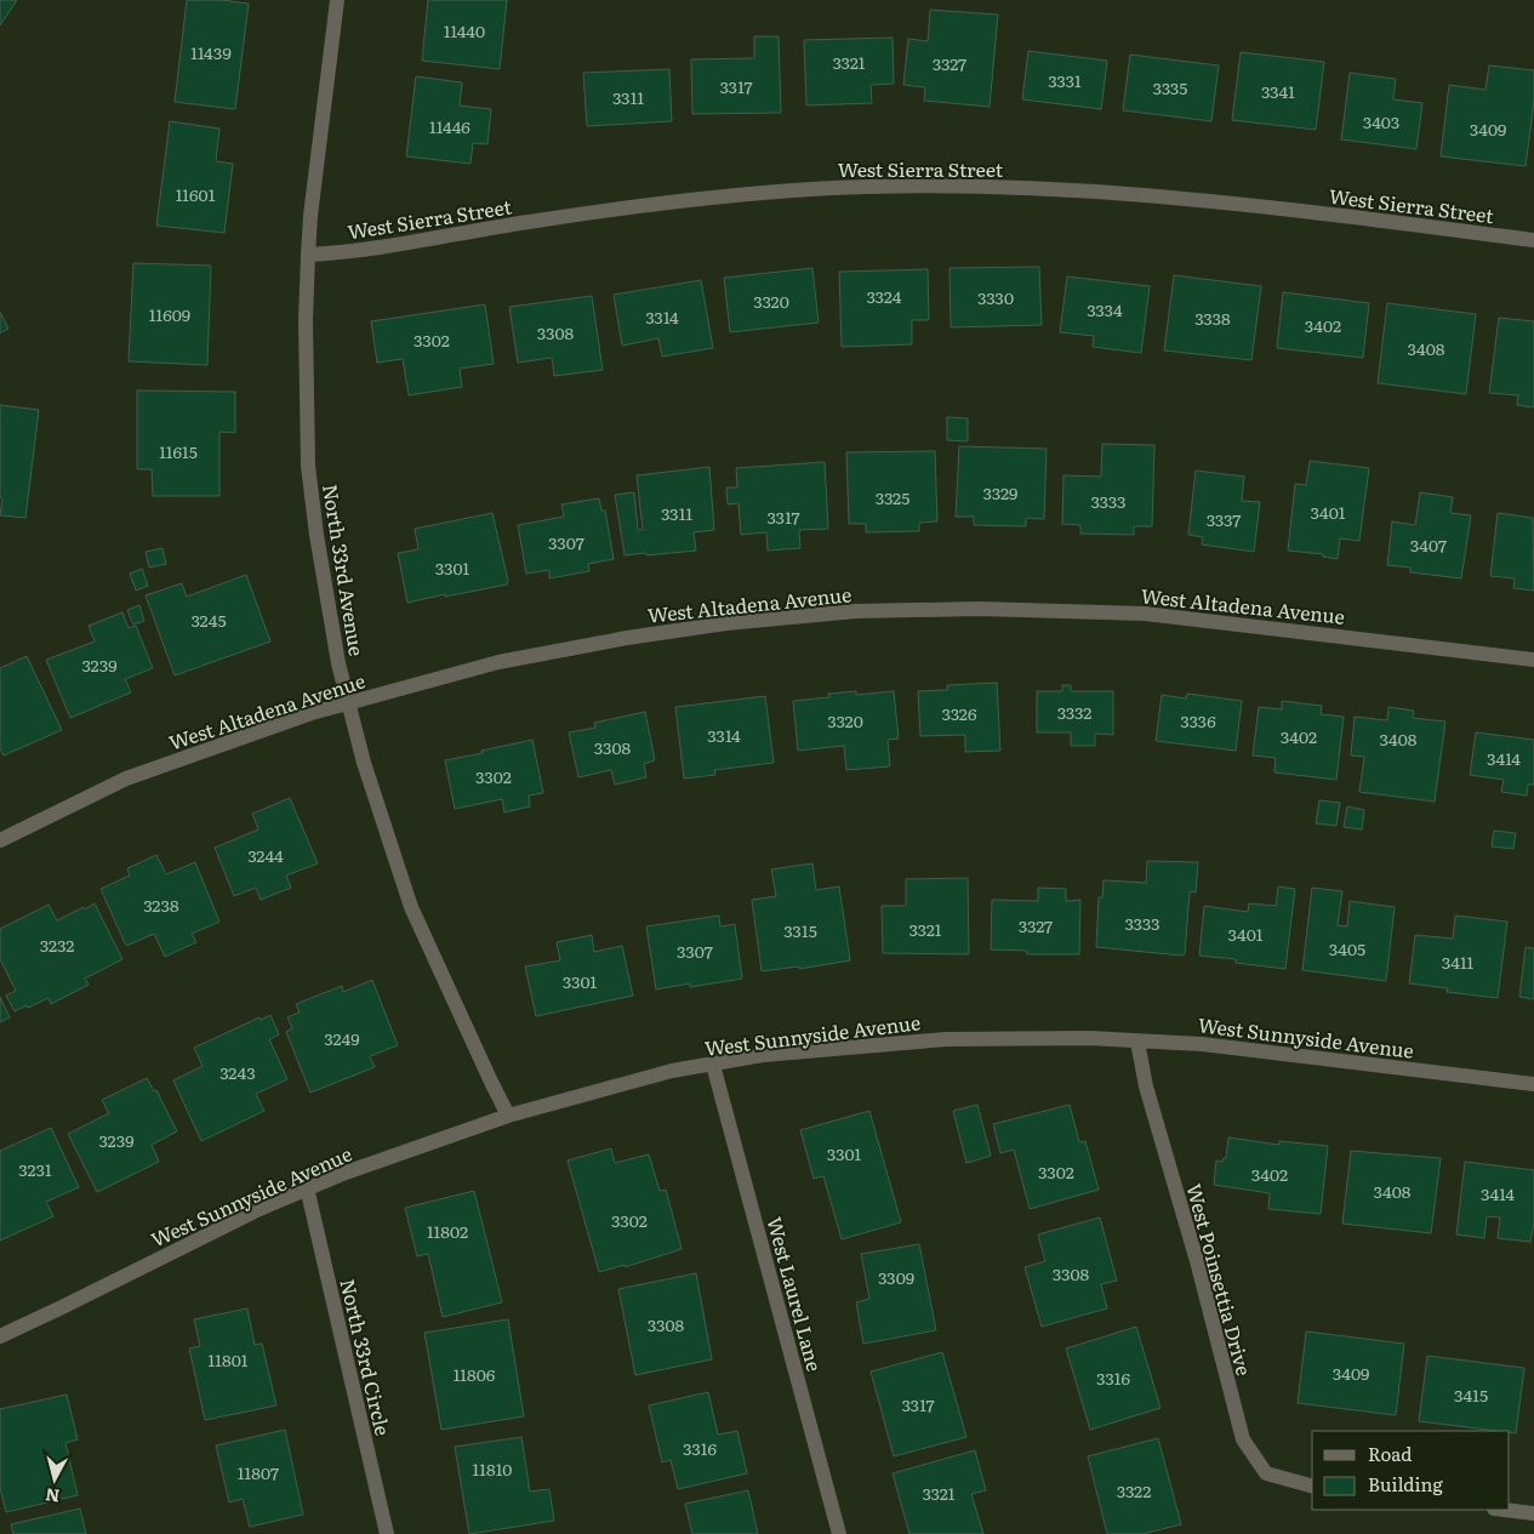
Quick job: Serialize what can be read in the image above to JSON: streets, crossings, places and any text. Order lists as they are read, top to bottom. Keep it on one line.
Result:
{"streets":{"street":["West Sierra Street","North 33rd Avenue","West Altadena Avenue","West Sunnyside Avenue","West Poinsettia Drive","West Laurel Lane","North 33rd Circle"]},"crossings":[["West Sierra Street","North 33rd Avenue"],["North 33rd Avenue","West Altadena Avenue"],["North 33rd Avenue","West Sunnyside Avenue"],["West Sunnyside Avenue","West Poinsettia Drive"],["West Sunnyside Avenue","West Laurel Lane"],["West Sunnyside Avenue","North 33rd Circle"]],"house_numbers":["11440","11439","3321","3327","3331","3317","3335","3341","3311","3403","11446","3409","11601","3324","3330","3320","3334","11609","3314","3338","3402","3308","3302","3408","11615","3329","3325","3333","3401","3311","3317","3337","3307","3407","3301","3245","3239","3332","3326","3320","3336","3314","3402","3408","3308","3414","3302","3244","3238","3333","3327","3321","3315","3401","3232","3405","3307","3411","3301","3249","3243","3239","3301","3231","3302","3402","3408","3414","3302","11802","3308","3309","3308","11801","3409","11806","3316","3415","3317","3316","11810","11807","3322","3321"],"legend":["Road","Building"],"north":"bottom"}
